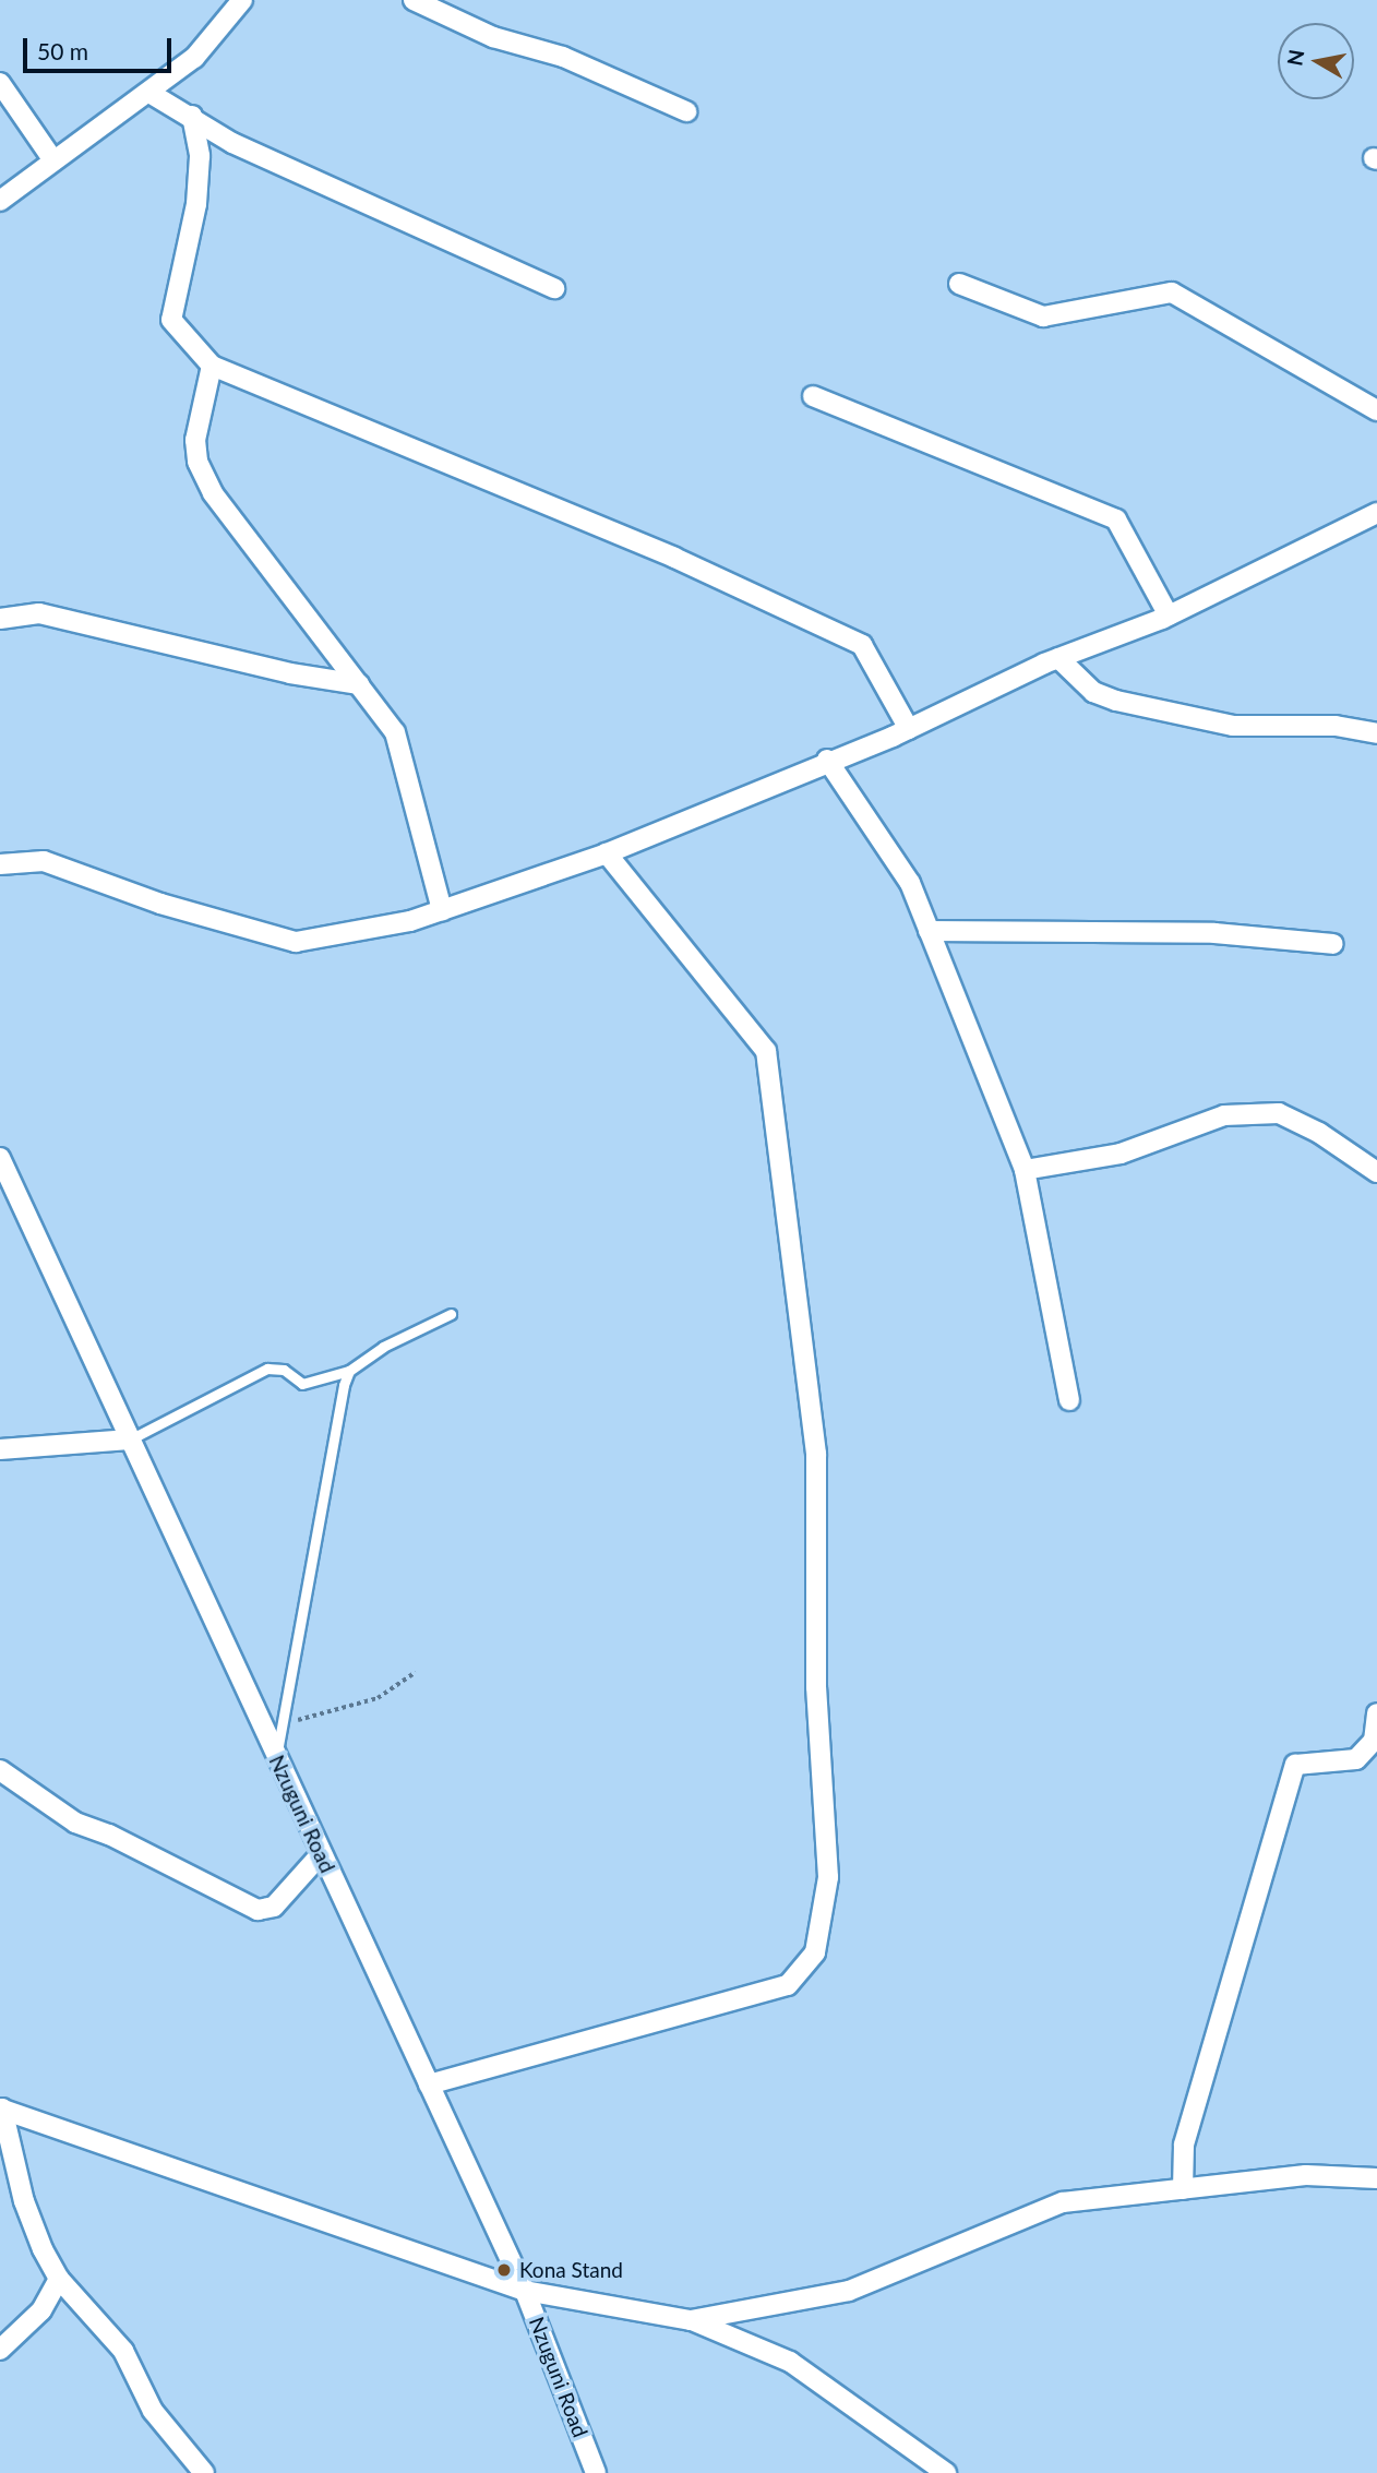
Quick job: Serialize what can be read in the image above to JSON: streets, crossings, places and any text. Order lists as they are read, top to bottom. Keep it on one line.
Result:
{"streets":{"street":["Nzuguni Road"]},"places":["Kona Stand"],"scale_bar":"50 m","north":"left"}
